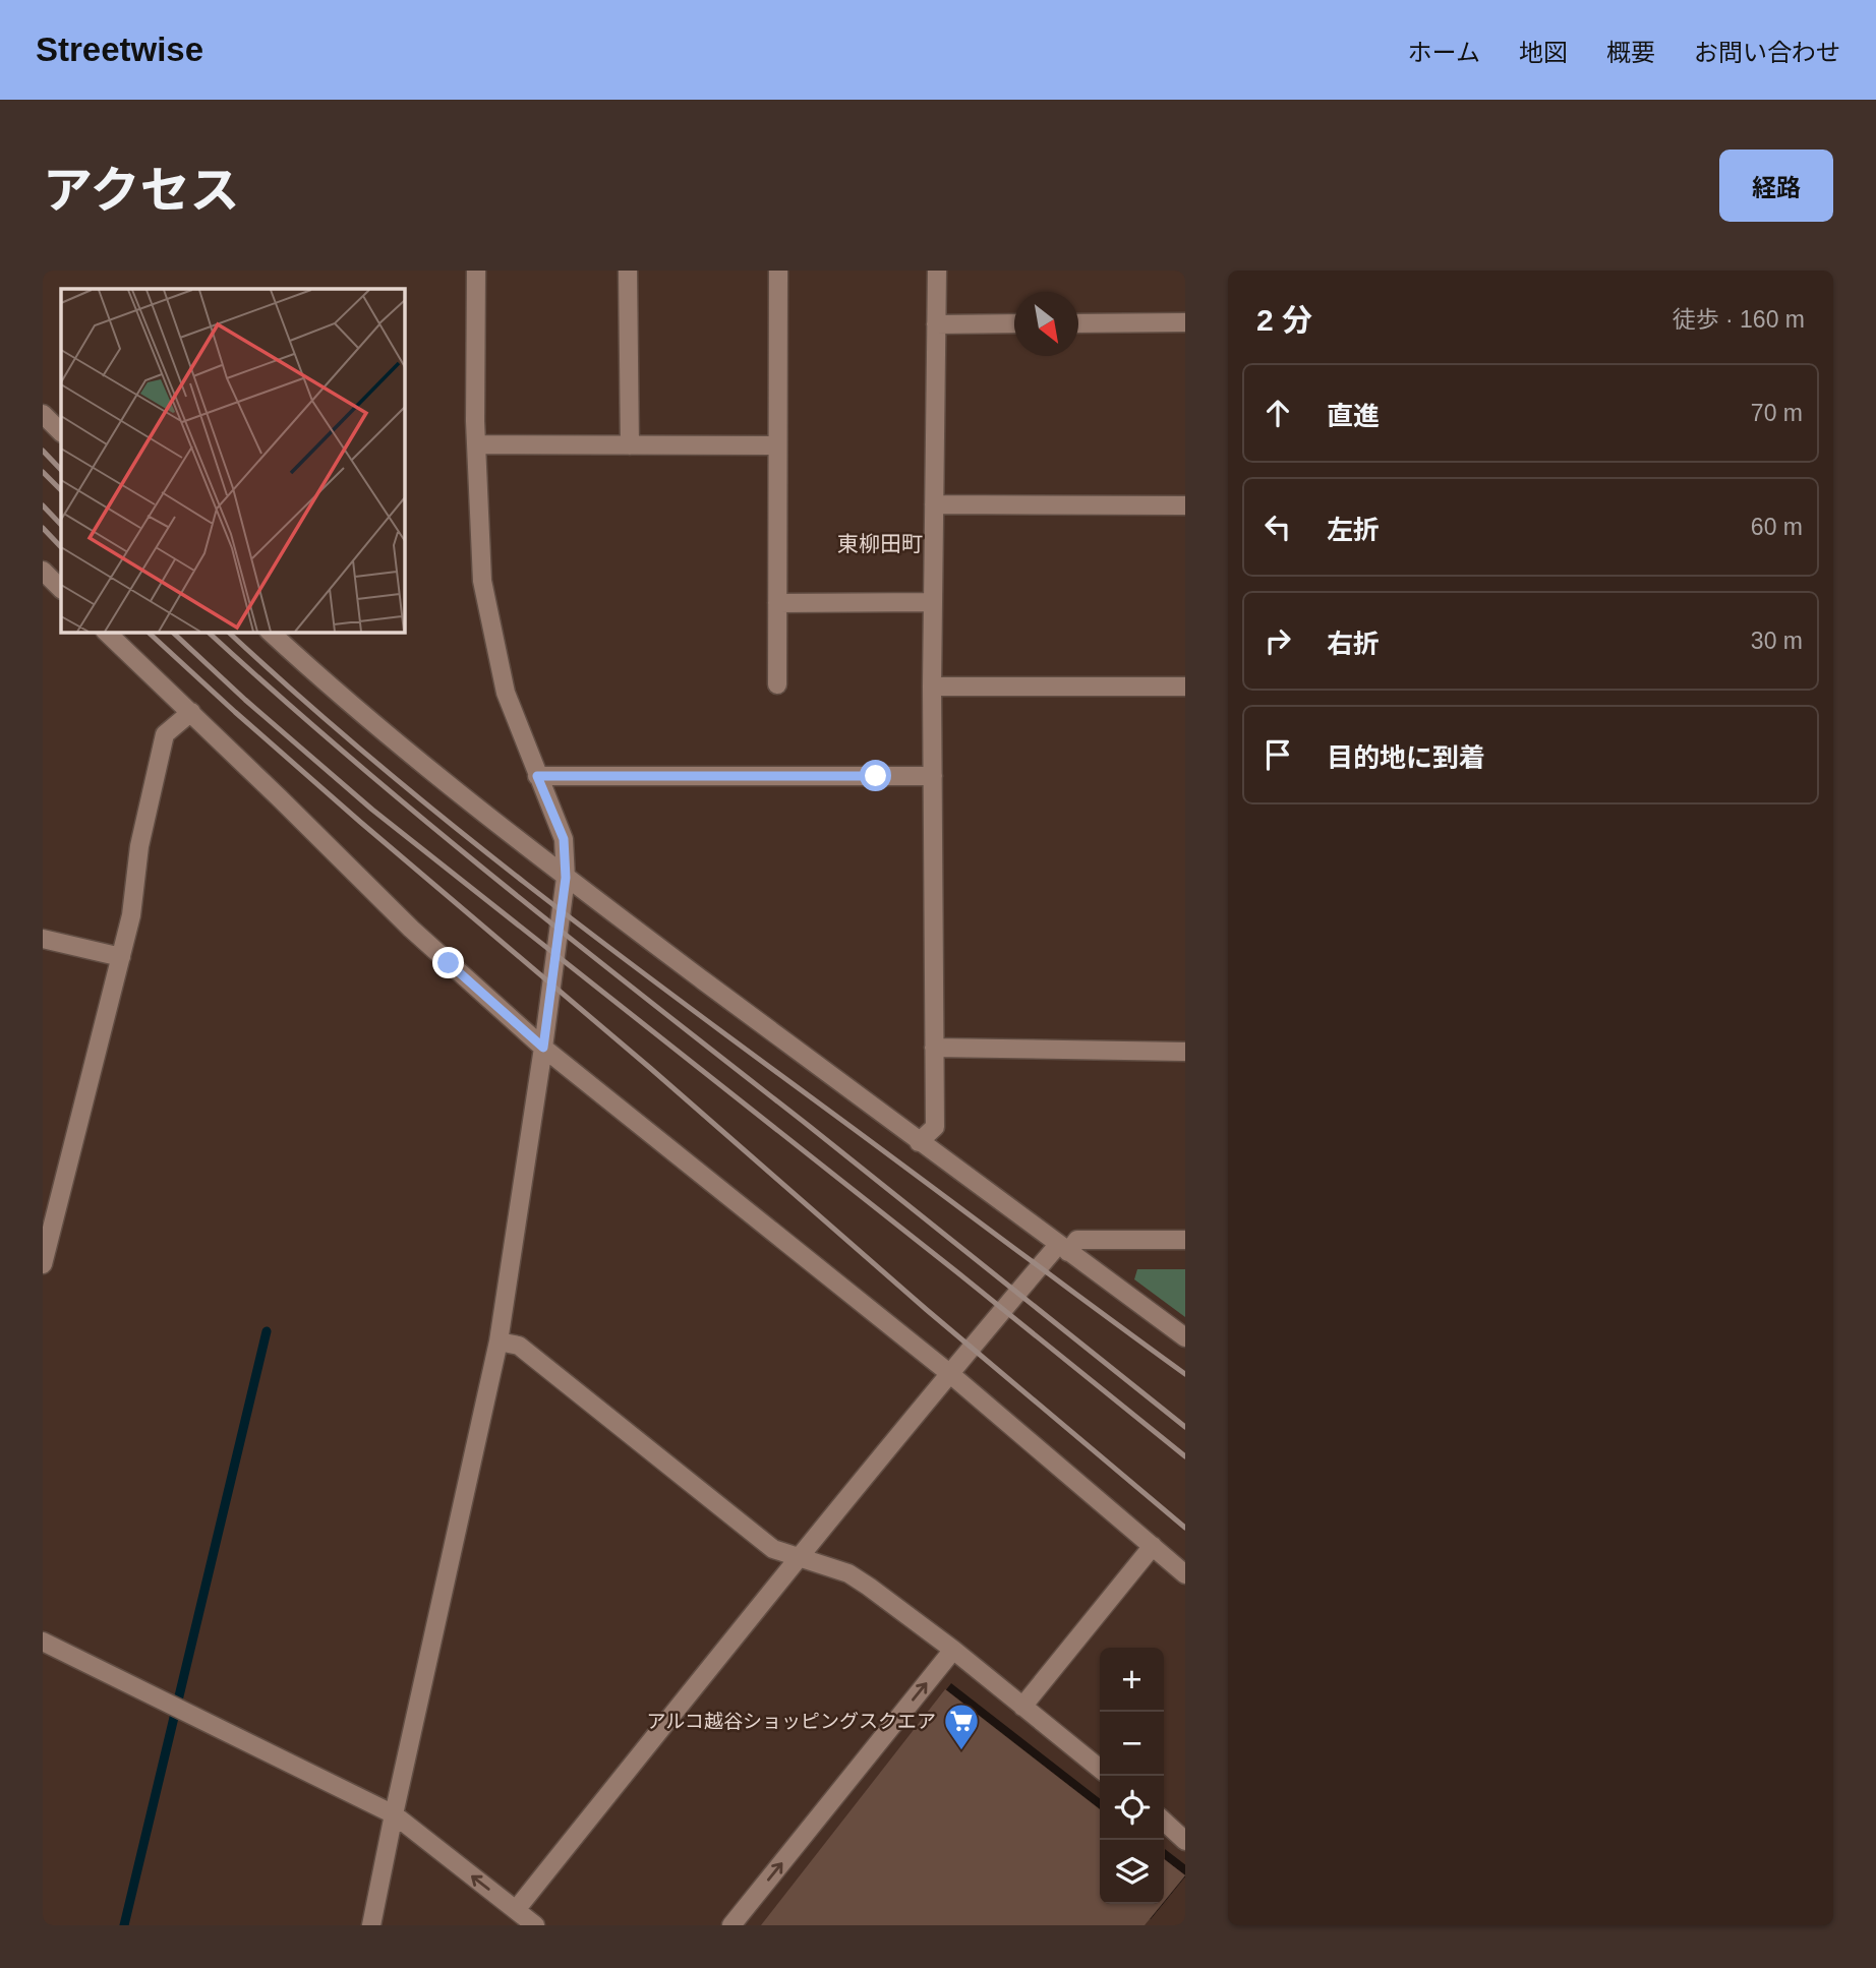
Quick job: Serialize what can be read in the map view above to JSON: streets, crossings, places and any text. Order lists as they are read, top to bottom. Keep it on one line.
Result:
{"districts":["東柳田町"],"places":{"supermarket":["アルコ越谷ショッピングスクエア"]},"north":"bottom right","page":{"header":"Streetwise","nav":["ホーム","地図","概要","お問い合わせ"],"title":"アクセス","buttons":"経路","heading":["2 分","徒歩 · 160 m"],"list":[["直進","70 m"],["左折","60 m"],["右折","30 m"],"目的地に到着"],"map_buttons":["+","−"]}}
